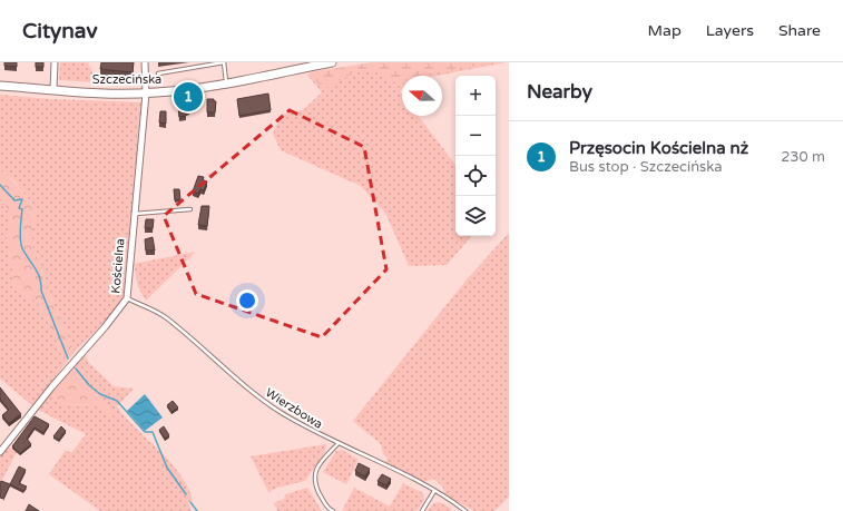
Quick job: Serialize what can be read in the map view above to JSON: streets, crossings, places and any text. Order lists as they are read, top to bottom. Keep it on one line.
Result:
{"streets":{"street":["Szczecińska","Kościelna"],"lane":["Wierzbowa"]},"crossings":[["Szczecińska","Kościelna"],["Kościelna","Wierzbowa"]],"north":"left","page":{"header":"Citynav","nav":["Map","Layers","Share"],"heading":"Nearby","map_buttons":["+","−"],"pins":"1","list":[{"mark":"1","name":"Przęsocin Kościelna nż","note":"Bus stop · Szczecińska","value":"230 m"}]}}
